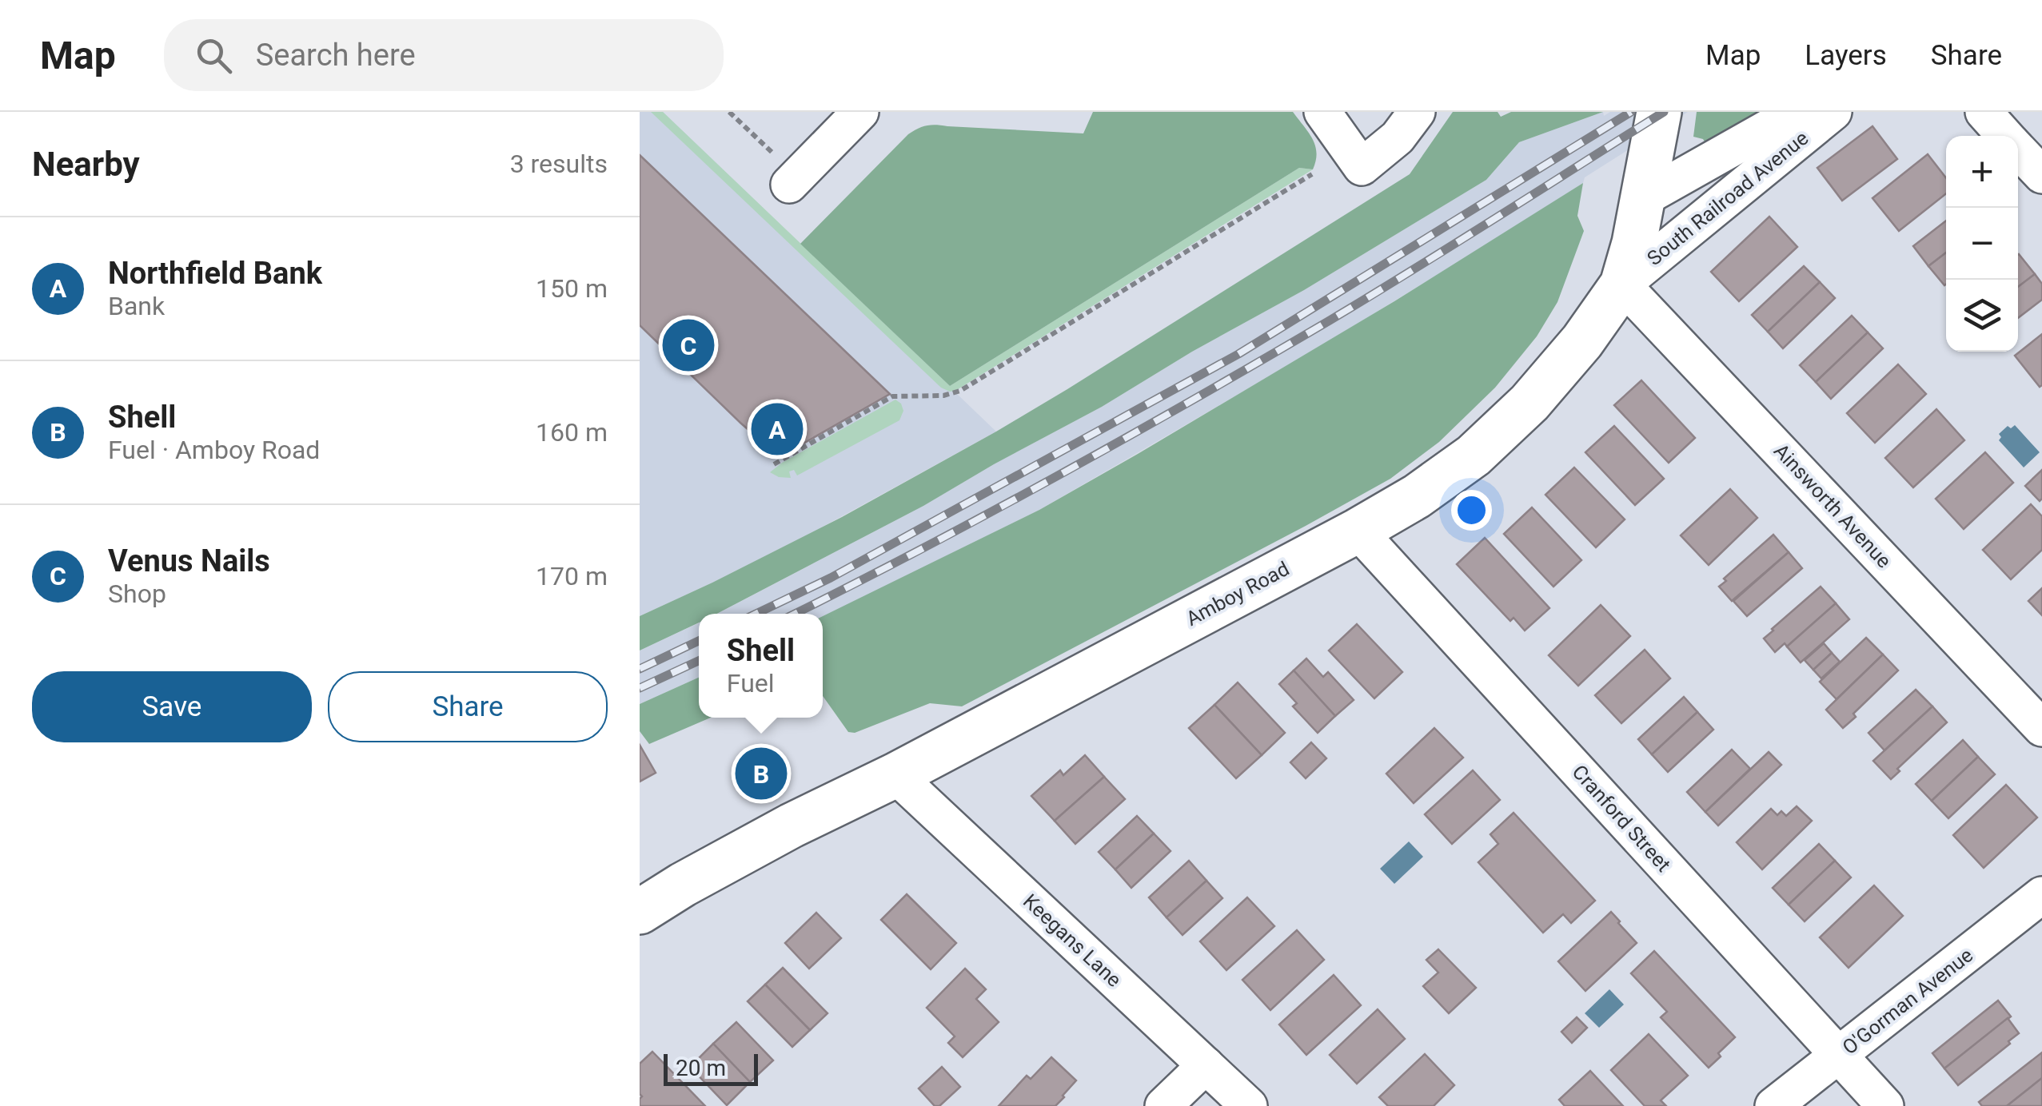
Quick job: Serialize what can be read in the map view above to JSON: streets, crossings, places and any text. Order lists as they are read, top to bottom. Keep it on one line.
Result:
{"streets":{"main road":["Amboy Road"],"street":["South Railroad Avenue","Ainsworth Avenue","Cranford Street","Keegans Lane","O'Gorman Avenue"]},"crossings":[["South Railroad Avenue","Ainsworth Avenue"],["South Railroad Avenue","Amboy Road"],["Ainsworth Avenue","Amboy Road"],["Amboy Road","Cranford Street"],["Amboy Road","Keegans Lane"],["Cranford Street","O'Gorman Avenue"]],"scale_bar":"20 m","page":{"header":"Map","search":"Search here","nav":["Map","Layers","Share"],"heading":["Nearby","3 results"],"map_buttons":["+","−"],"list":[{"mark":"A","name":"Northfield Bank","note":"Bank","value":"150 m"},{"mark":"B","name":"Shell","note":"Fuel · Amboy Road","value":"160 m"},{"mark":"C","name":"Venus Nails","note":"Shop","value":"170 m"}],"pins":["C","A","B"],"popup":["Shell","Fuel"],"buttons":["Save","Share"],"scale":"20 m"}}
